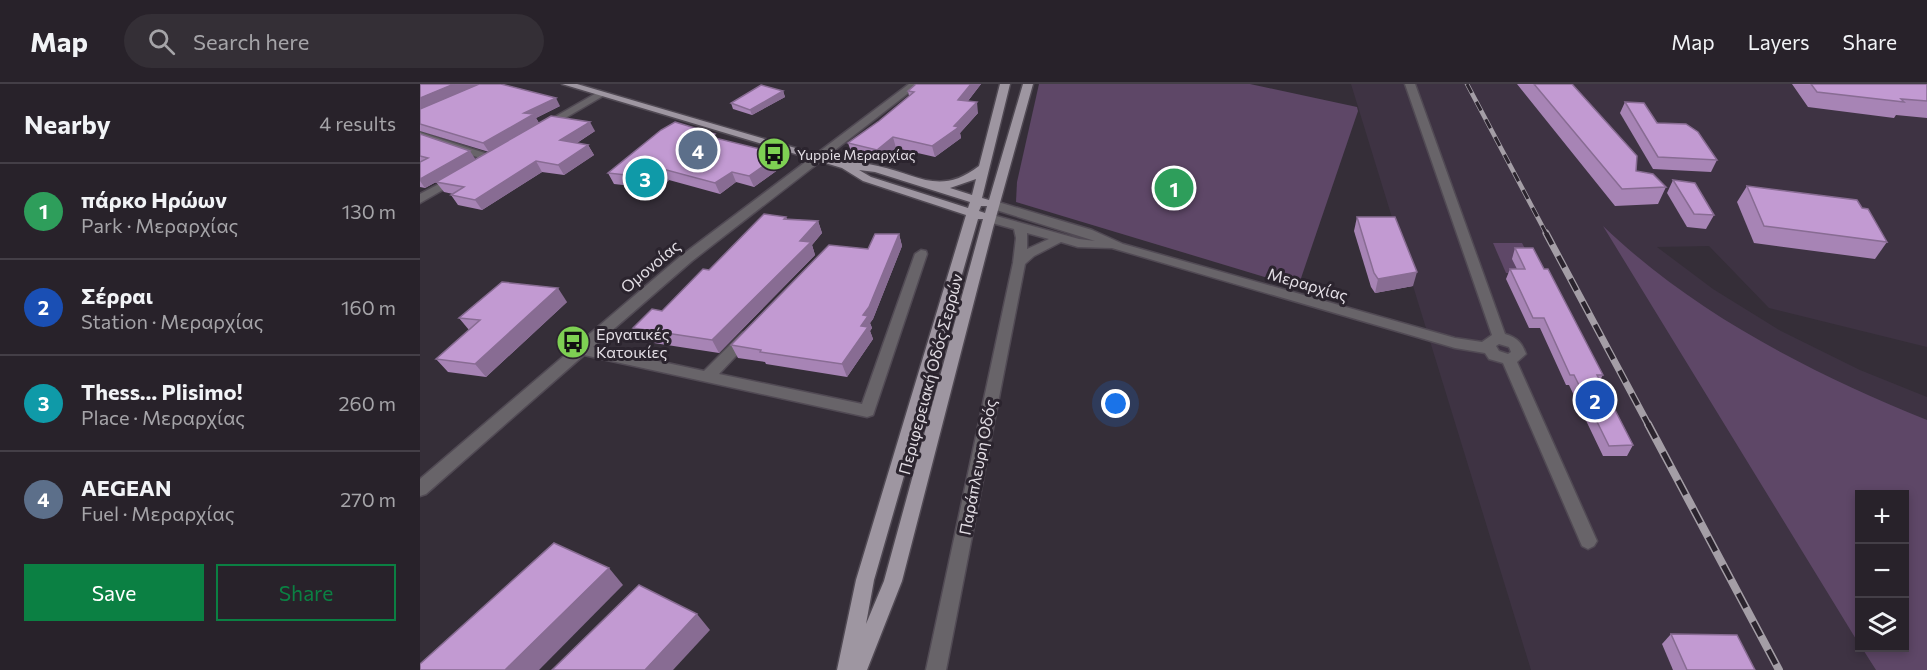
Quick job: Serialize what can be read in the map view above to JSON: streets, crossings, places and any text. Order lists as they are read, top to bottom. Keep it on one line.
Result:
{"streets":{"main road":["Μεραρχίας","Περιφερειακή Οδός Σερρών"],"street":["Ομονοίας","Παράπλευρη Οδός"]},"crossings":[["Ομονοίας","Μεραρχίας"],["Μεραρχίας","Περιφερειακή Οδός Σερρών"],["Μεραρχίας","Παράπλευρη Οδός"]],"places":{"bus stop":["Yuppie Μεραρχίας","Εργατικές Κατοικίες"]},"page":{"header":"Map","search":"Search here","nav":["Map","Layers","Share"],"heading":["Nearby","4 results"],"pins":["4","3","1","2"],"list":[{"mark":"1","name":"πάρκο Ηρώων","note":"Park · Μεραρχίας","value":"130 m"},{"mark":"2","name":"Σέρραι","note":"Station · Μεραρχίας","value":"160 m"},{"mark":"3","name":"Thess… Plisimo!","note":"Place · Μεραρχίας","value":"260 m"},{"mark":"4","name":"AEGEAN","note":"Fuel · Μεραρχίας","value":"270 m"}],"map_buttons":["+","−"],"buttons":["Save","Share"]}}
